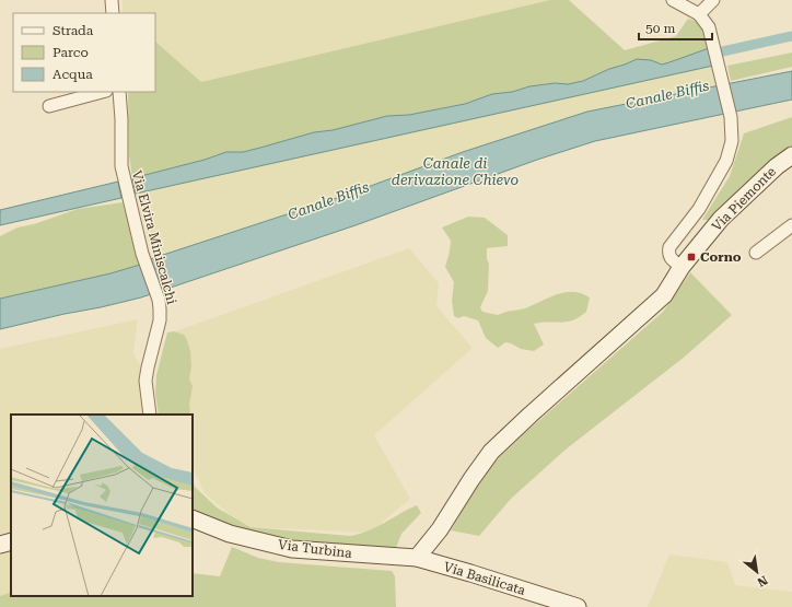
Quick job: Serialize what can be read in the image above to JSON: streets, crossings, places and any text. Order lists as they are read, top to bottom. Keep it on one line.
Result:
{"streets":{"street":["Via Piemonte","Via Elvira Miniscalchi","Via Turbina","Via Basilicata"]},"crossings":[["Via Piemonte","Via Turbina"],["Via Piemonte","Via Basilicata"],["Via Turbina","Via Basilicata"]],"water":["Canale Biffis","Canale di derivazione Chievo"],"places":{"transit":["Corno"]},"legend":["Strada","Parco","Acqua"],"scale_bar":"50 m","north":"bottom right"}
